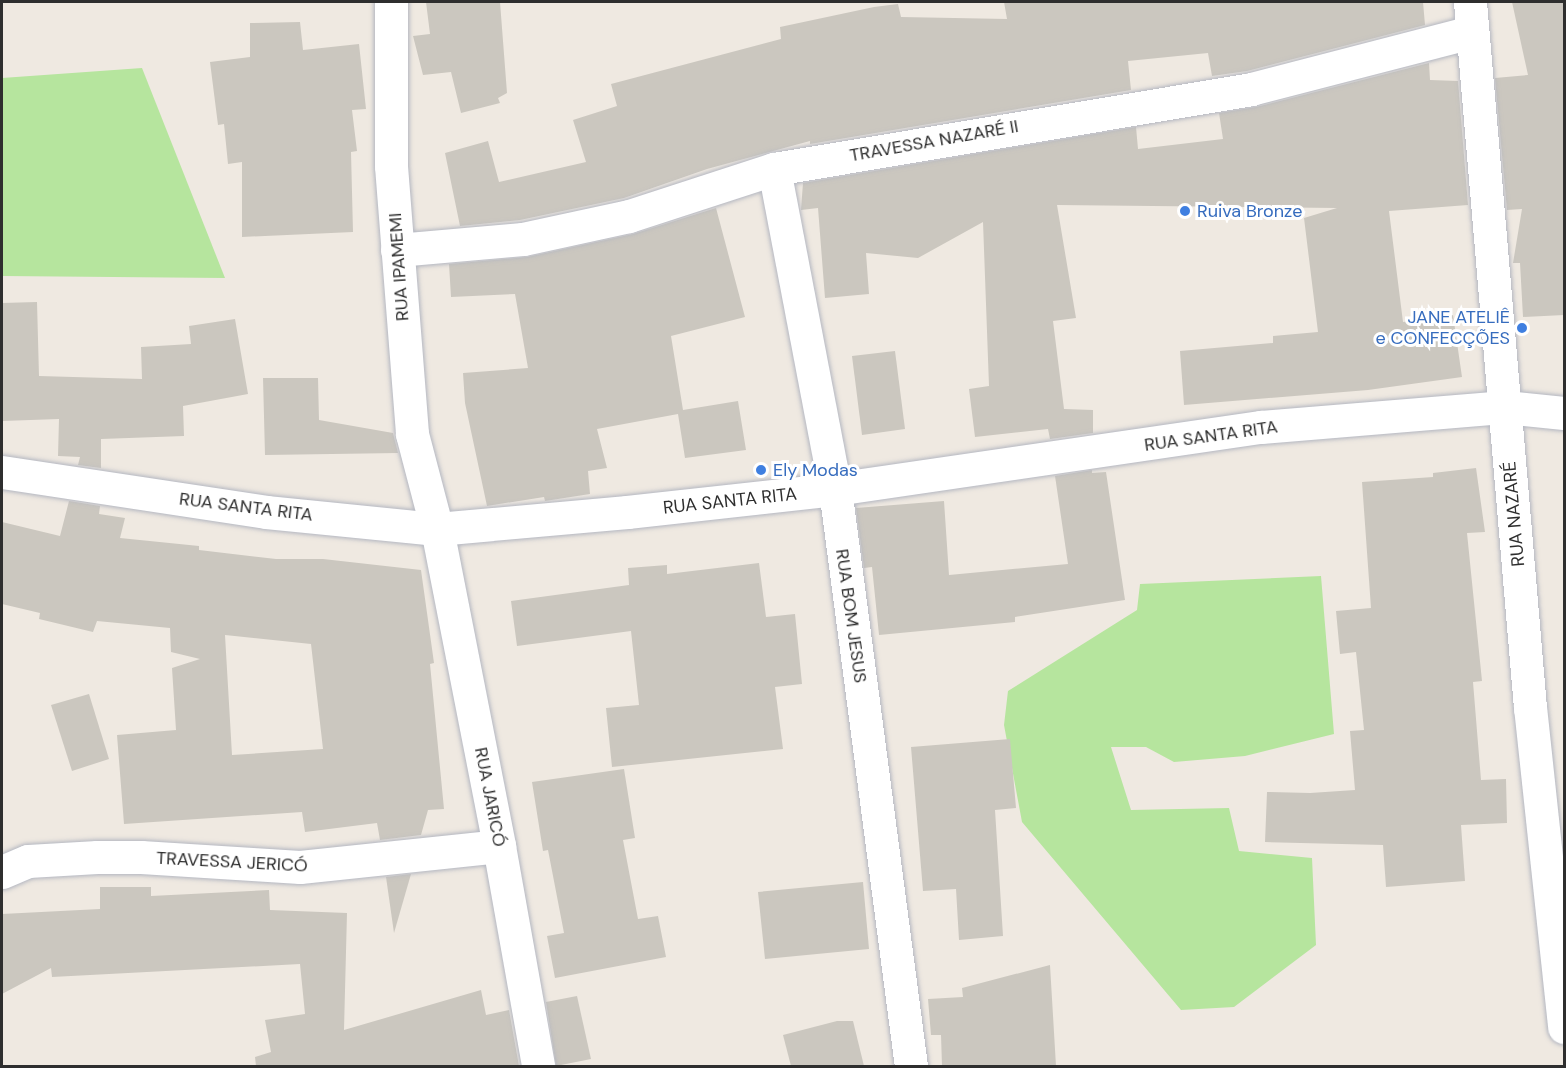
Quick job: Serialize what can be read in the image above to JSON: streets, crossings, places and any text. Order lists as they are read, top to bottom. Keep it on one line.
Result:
{"streets":{"street":["TRAVESSA NAZARÉ II","RUA IPAMEMI","RUA SANTA RITA","RUA NAZARÉ","RUA BOM JESUS","RUA JARICÓ","TRAVESSA JERICÓ"]},"crossings":[["TRAVESSA NAZARÉ II","RUA IPAMEMI"],["TRAVESSA NAZARÉ II","RUA NAZARÉ"],["TRAVESSA NAZARÉ II","RUA BOM JESUS"],["RUA IPAMEMI","RUA SANTA RITA"],["RUA IPAMEMI","RUA JARICÓ"],["RUA SANTA RITA","RUA NAZARÉ"],["RUA SANTA RITA","RUA BOM JESUS"],["RUA SANTA RITA","RUA JARICÓ"],["RUA JARICÓ","TRAVESSA JERICÓ"]],"places":["Ruiva Bronze","JANE ATELIÊ e CONFECÇÕES","Ely Modas"]}
